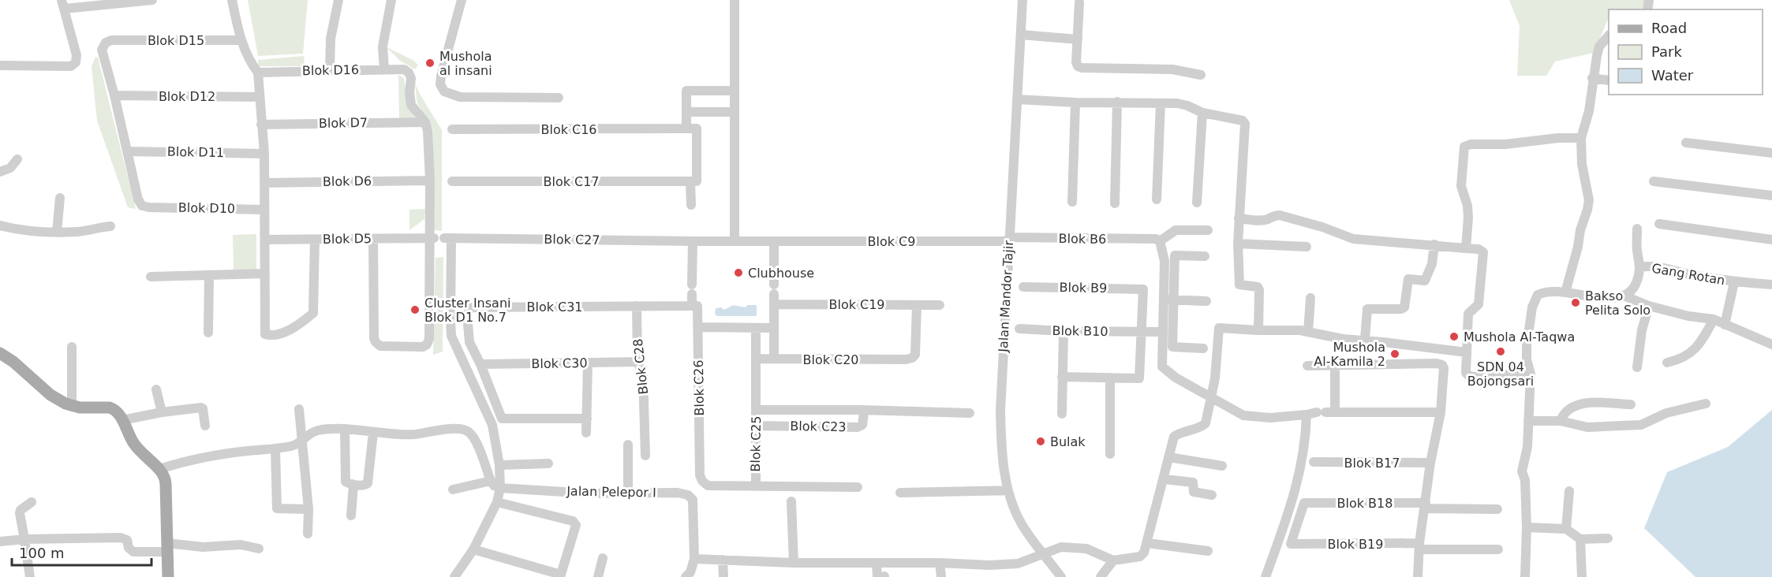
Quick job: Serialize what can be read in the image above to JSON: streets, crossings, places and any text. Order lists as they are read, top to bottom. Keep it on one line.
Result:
{"streets":{"street":["Blok D15","Blok D16","Blok D12","Blok D7","Blok C16","Blok D11","Blok D6","Blok C17","Blok D10","Blok D5","Blok B6","Blok C27","Blok C9","Gang Rotan","Blok B9","Jalan Mandor Tajir","Blok C19","Blok C31","Blok B10","Blok C20","Blok C30","Blok C28","Blok C26","Blok C23","Blok C25","Blok B17","Jalan Pelepor I","Blok B18","Blok B19"]},"crossings":[["Blok D15","Blok D12"],["Blok D16","Blok D7"],["Blok D11","Blok D10"],["Blok B6","Blok C9"],["Blok B6","Jalan Mandor Tajir"],["Blok C27","Blok C9"],["Blok C9","Jalan Mandor Tajir"],["Blok B9","Blok B10"],["Blok C19","Blok C20"],["Blok C31","Blok C30"],["Blok C31","Blok C28"],["Blok C31","Blok C26"],["Blok C20","Blok C25"],["Blok C30","Blok C28"],["Blok C26","Blok C25"],["Blok C23","Blok C25"],["Blok B18","Blok B19"]],"places":["Mushola al insani","Clubhouse","Bakso Pelita Solo","Cluster Insani Blok D1 No.7","Mushola Al-Taqwa","SDN 04 Bojongsari","Mushola Al-Kamila 2","Bulak"],"legend":["Road","Park","Water"],"scale_bar":"100 m"}
